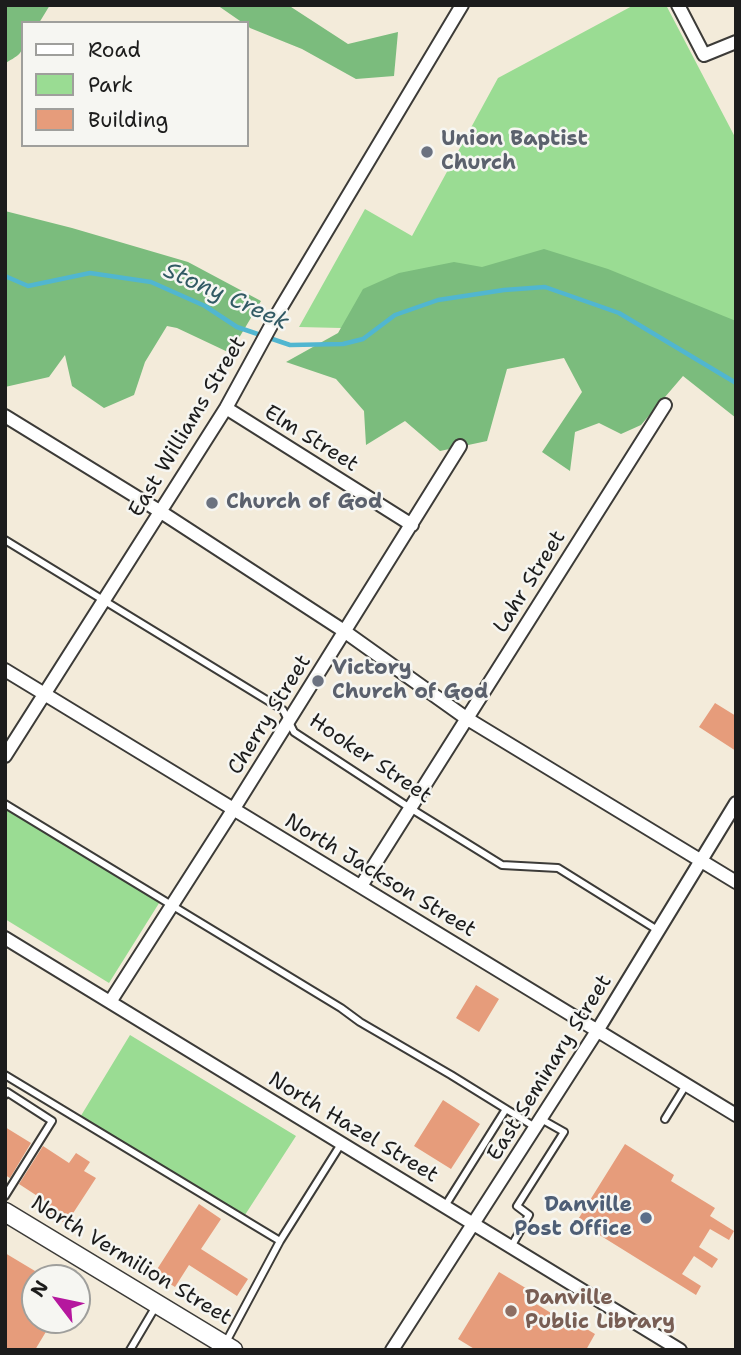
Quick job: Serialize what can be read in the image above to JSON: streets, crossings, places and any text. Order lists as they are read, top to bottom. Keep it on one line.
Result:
{"streets":{"main road":["North Vermilion Street"],"street":["East Williams Street","Elm Street","Lahr Street","Cherry Street","North Jackson Street","East Seminary Street","North Hazel Street"],"lane":["Hooker Street"]},"crossings":[["East Williams Street","Elm Street"],["East Williams Street","Hooker Street"],["East Williams Street","North Jackson Street"],["Elm Street","Cherry Street"],["Lahr Street","Hooker Street"],["Lahr Street","North Jackson Street"],["Cherry Street","Hooker Street"],["Cherry Street","North Jackson Street"],["Cherry Street","North Hazel Street"],["Hooker Street","East Seminary Street"],["North Jackson Street","East Seminary Street"],["East Seminary Street","North Hazel Street"]],"water":["Stony Creek"],"places":["Union Baptist Church","Church of God","Victory Church of God","Danville Post Office","Danville Public Library"],"legend":["Road","Park","Building"],"north":"top left"}
